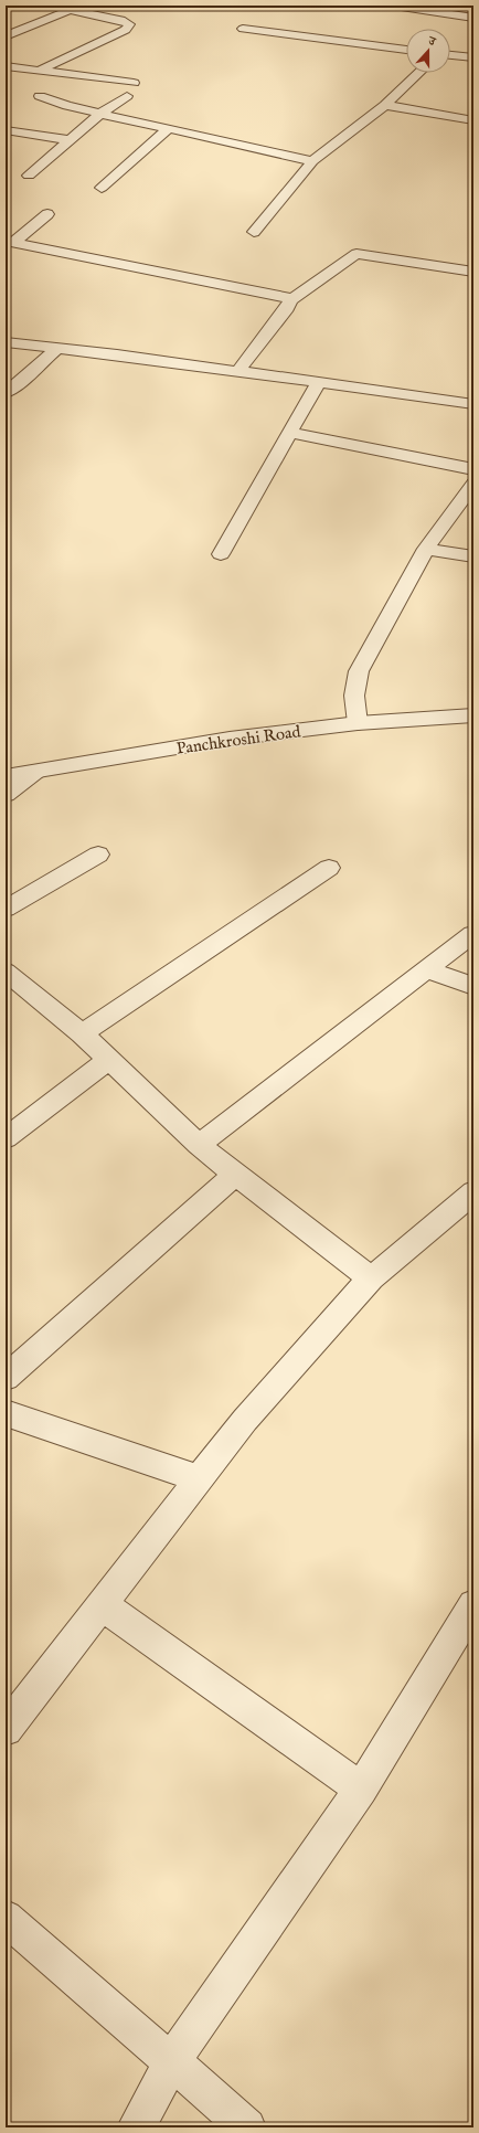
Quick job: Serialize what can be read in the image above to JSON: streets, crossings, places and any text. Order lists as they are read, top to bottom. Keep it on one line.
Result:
{"streets":{"street":["Panchkroshi Road"]},"north":"top"}
